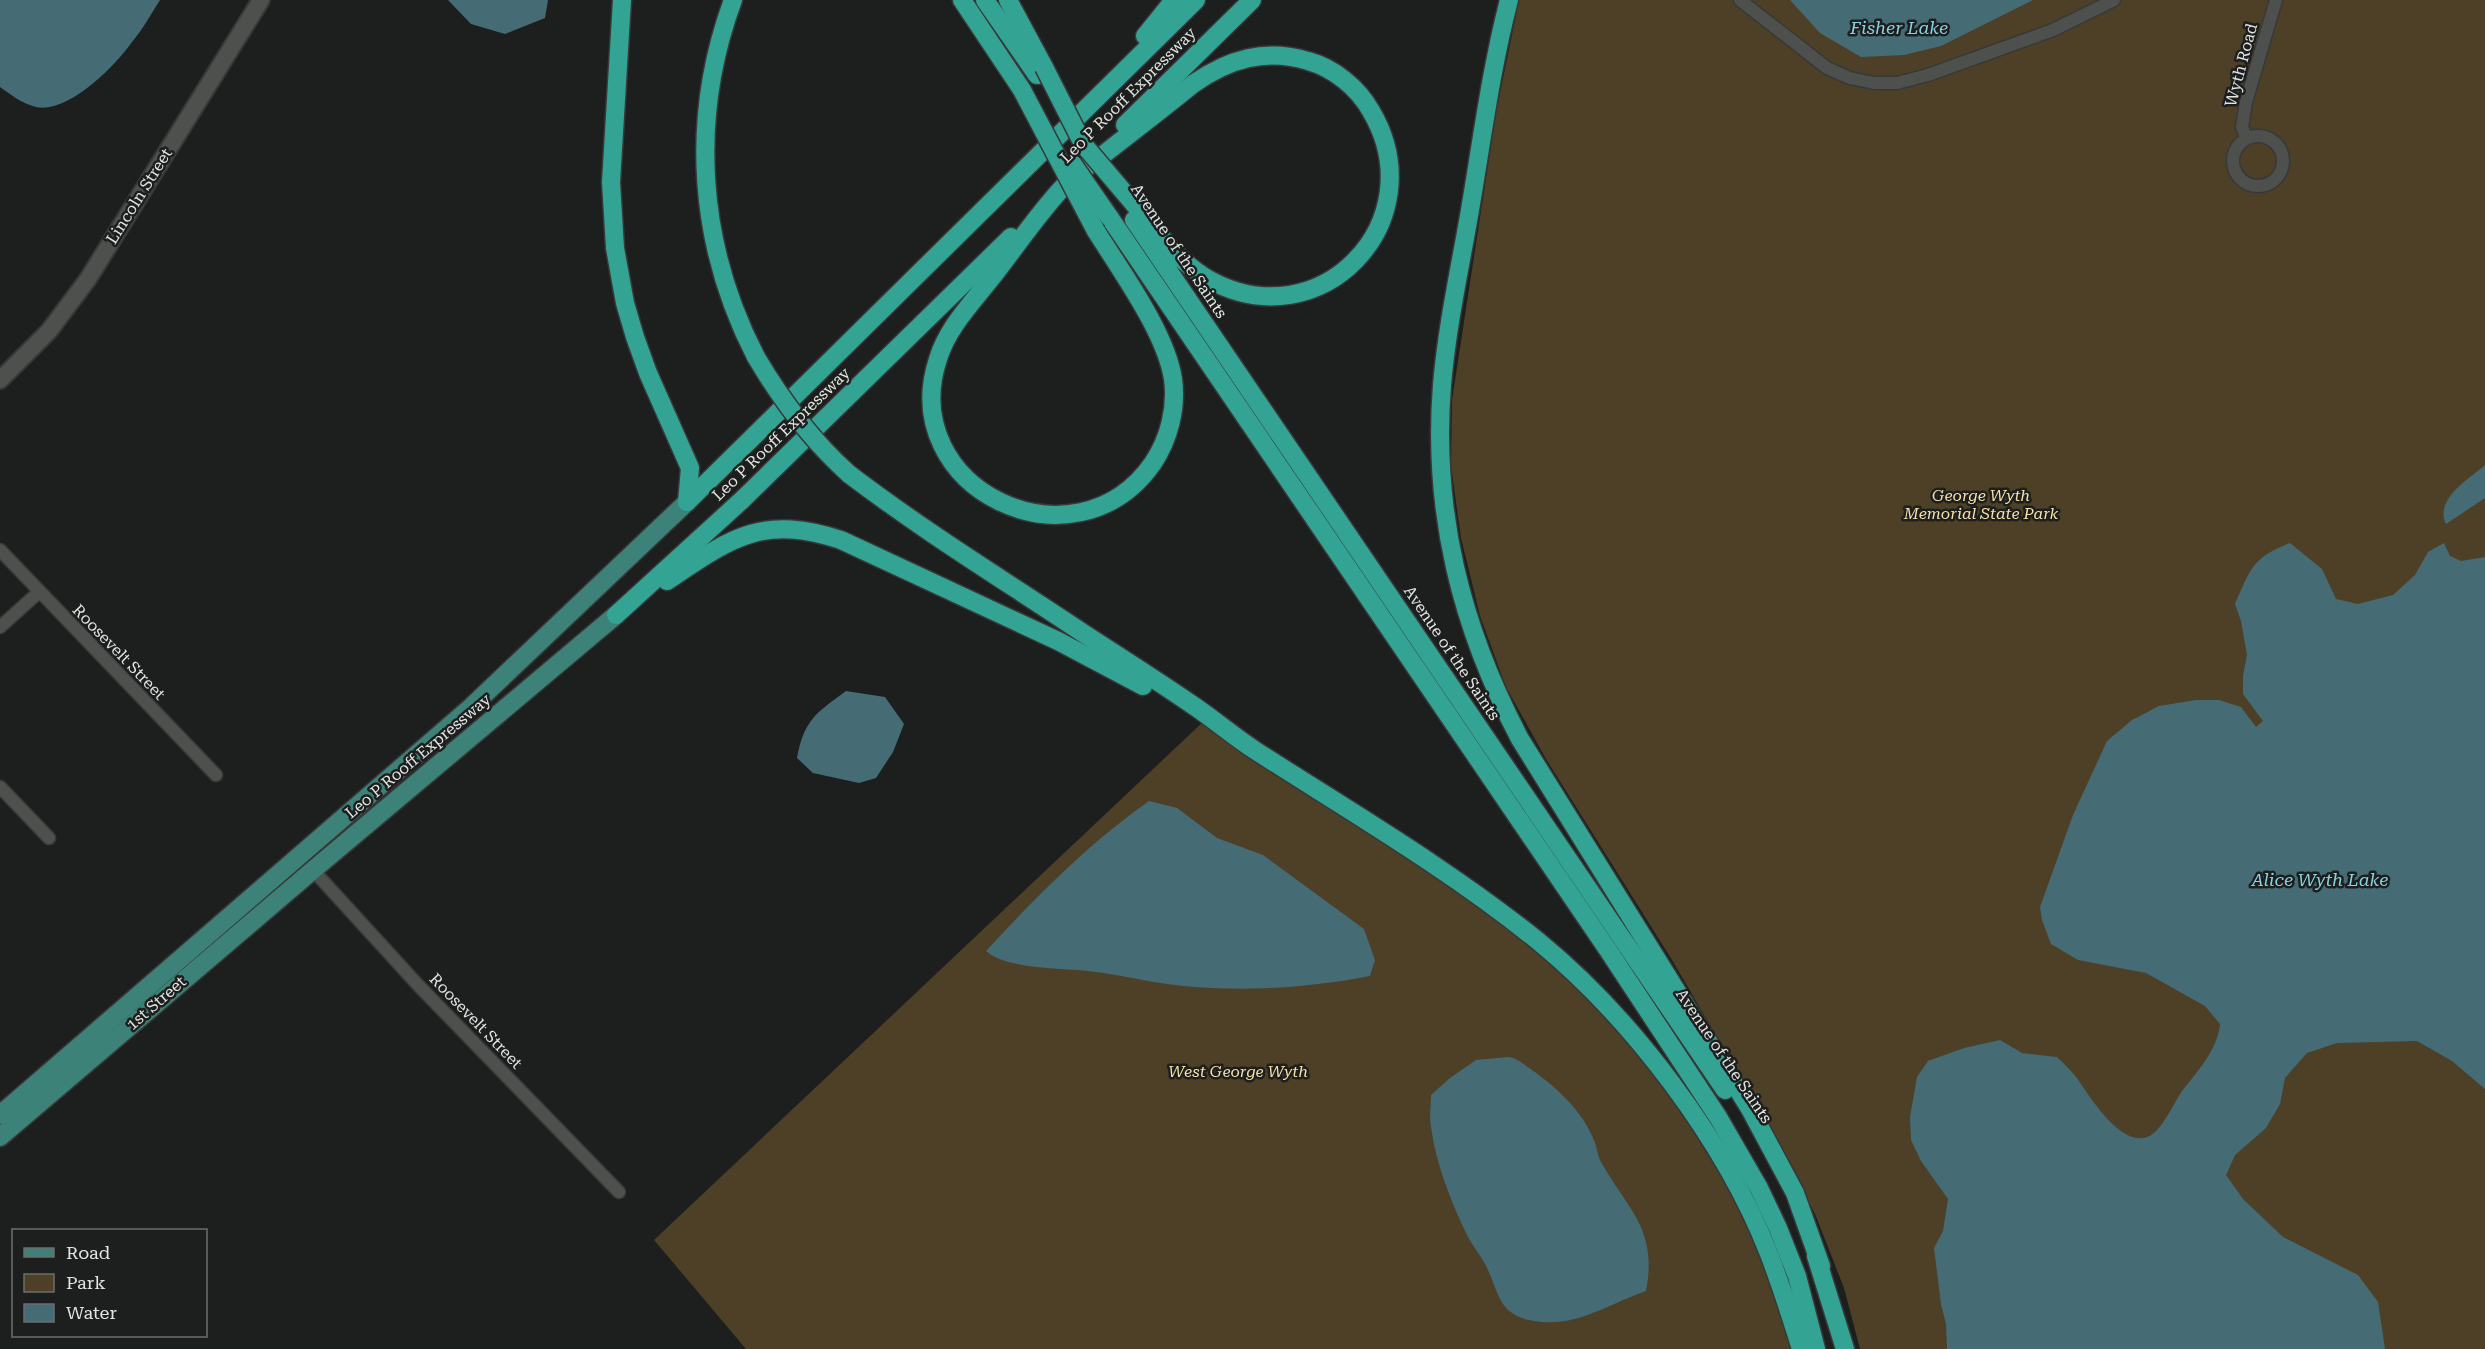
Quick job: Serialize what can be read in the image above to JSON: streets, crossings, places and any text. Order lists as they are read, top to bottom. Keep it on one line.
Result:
{"streets":{"highway":["Leo P Rooff Expressway","Avenue of the Saints"],"main road":["Lincoln Street","1st Street"],"street":["Wyth Road","Roosevelt Street"]},"crossings":[["Leo P Rooff Expressway","Roosevelt Street"],["Leo P Rooff Expressway","1st Street"],["Roosevelt Street","1st Street"]],"water":["Fisher Lake","Alice Wyth Lake"],"parks":["George Wyth Memorial State Park","West George Wyth"],"legend":["Road","Park","Water"]}
